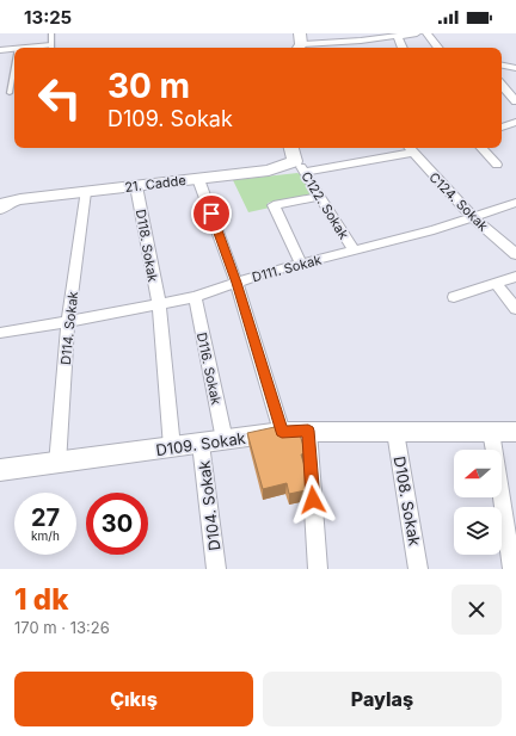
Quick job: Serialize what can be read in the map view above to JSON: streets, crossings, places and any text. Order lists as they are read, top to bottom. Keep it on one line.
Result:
{"streets":{"main road":["21. Cadde","D109. Sokak"],"street":["C124. Sokak","C122. Sokak","D118. Sokak","D111. Sokak","D114. Sokak","D116. Sokak","D108. Sokak","D104. Sokak"]},"crossings":[["21. Cadde","C122. Sokak"],["21. Cadde","D118. Sokak"],["21. Cadde","D114. Sokak"],["C124. Sokak","D111. Sokak"],["C122. Sokak","D111. Sokak"],["D118. Sokak","D111. Sokak"],["D118. Sokak","D109. Sokak"],["D111. Sokak","D114. Sokak"],["D111. Sokak","D116. Sokak"],["D114. Sokak","D109. Sokak"],["D116. Sokak","D109. Sokak"],["D109. Sokak","D108. Sokak"],["D109. Sokak","D104. Sokak"]],"north":"left","page":{"status":"13:25","turn":["30 m","D109. Sokak"],"speed":"27 km/h","limit":"30","heading":["1 dk","170 m · 13:26"],"buttons":["Çıkış","Paylaş"]}}
